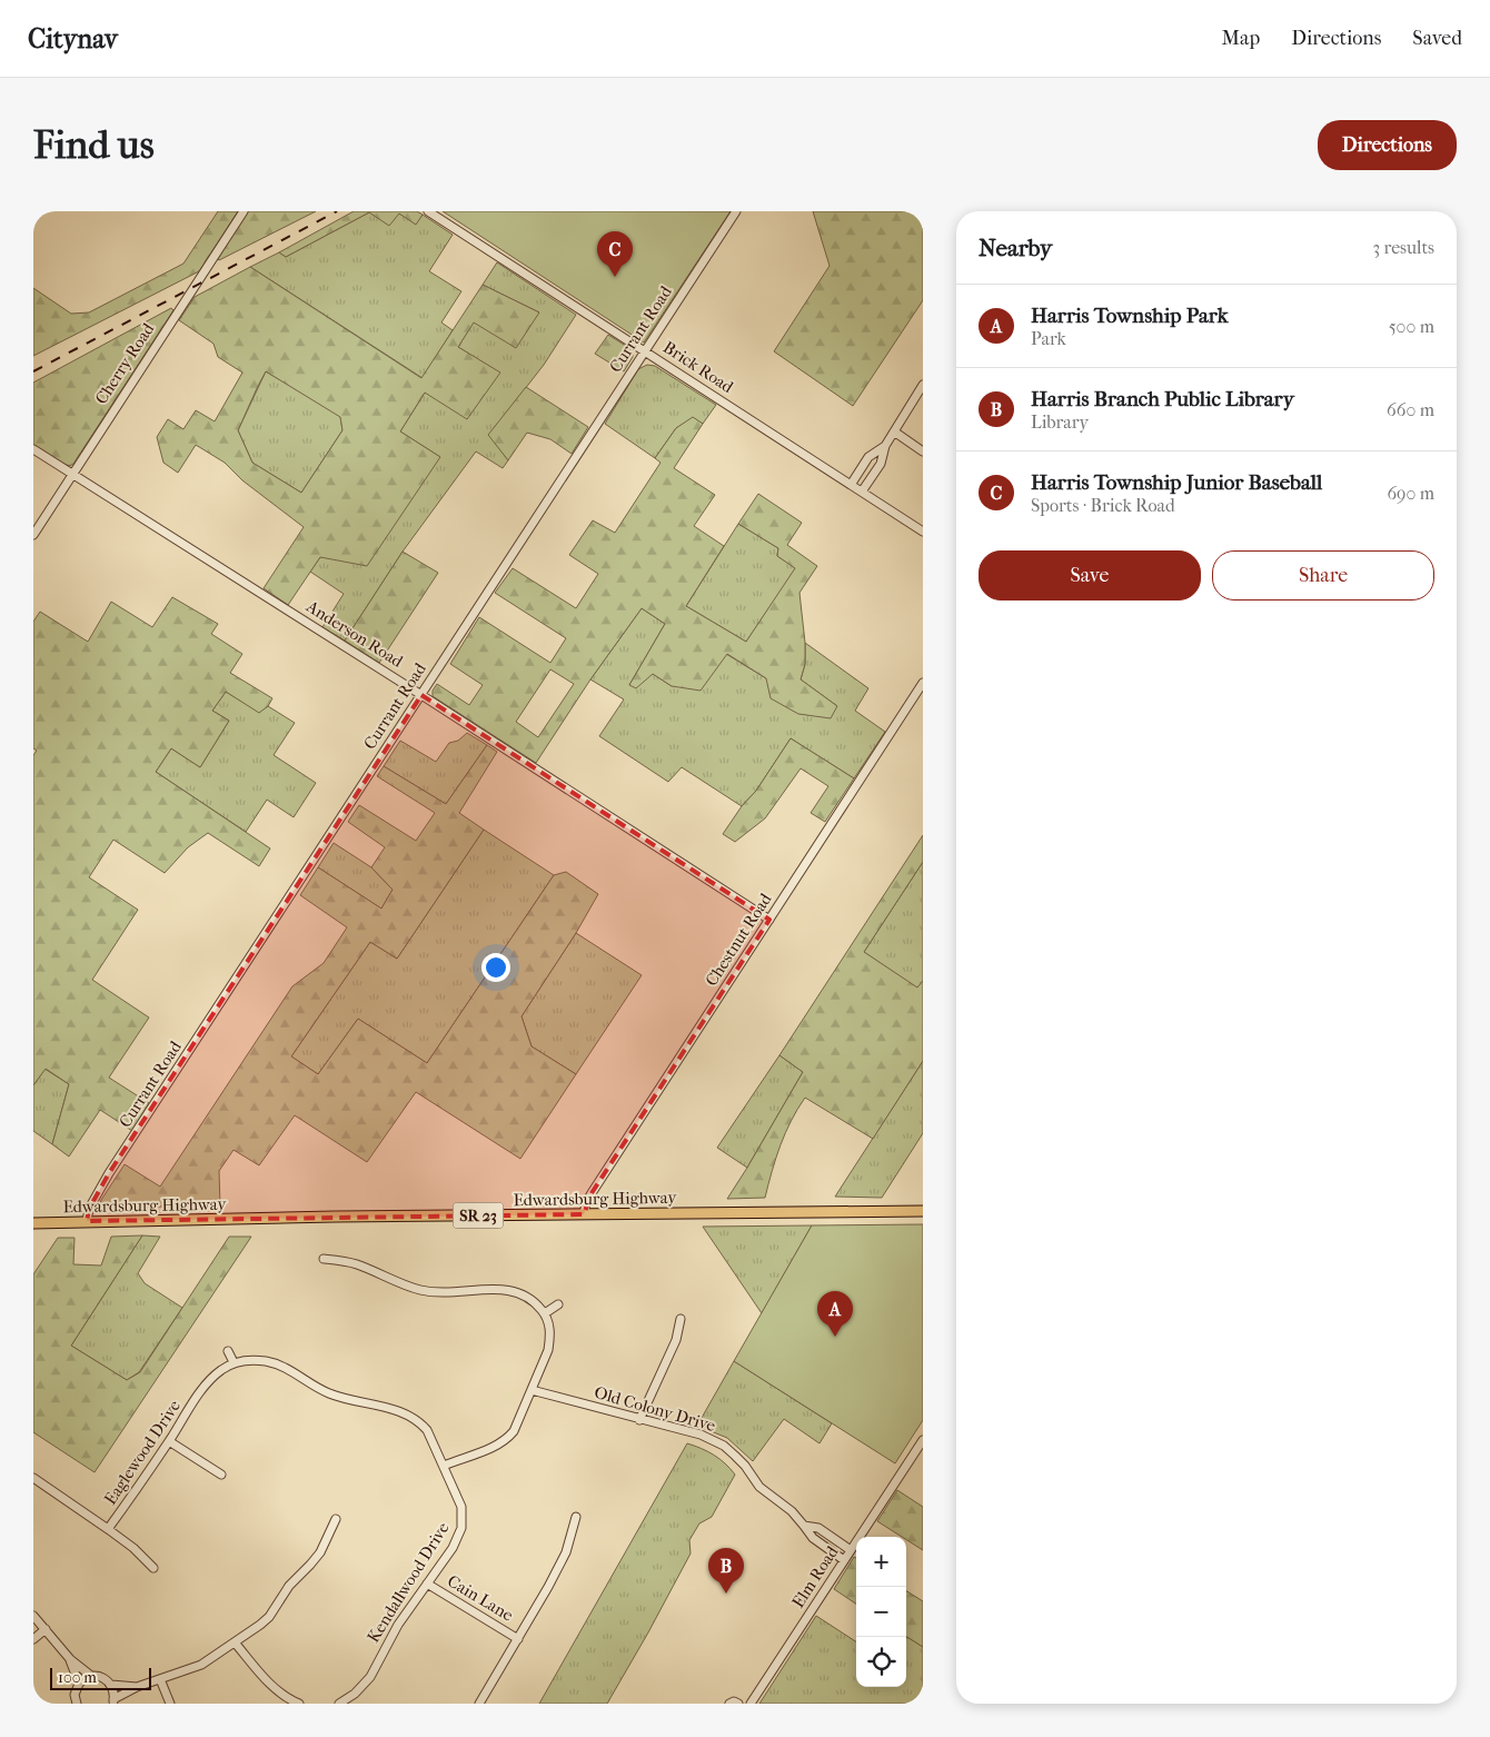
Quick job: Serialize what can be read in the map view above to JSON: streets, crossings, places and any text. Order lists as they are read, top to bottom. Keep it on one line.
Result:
{"streets":{"main road":["Edwardsburg Highway","SR 23"],"street":["Currant Road","Cherry Road","Brick Road","Anderson Road","Chestnut Road","Old Colony Drive","Eaglewood Drive","Elm Road","Kendallwood Drive","Cain Lane"]},"crossings":[["Currant Road","Brick Road"],["Currant Road","Anderson Road"],["Currant Road","Edwardsburg Highway"],["Cherry Road","Anderson Road"],["Anderson Road","Chestnut Road"],["Chestnut Road","Edwardsburg Highway"],["Old Colony Drive","Elm Road"],["Eaglewood Drive","Kendallwood Drive"],["Kendallwood Drive","Cain Lane"]],"scale_bar":"100 m","page":{"header":"Citynav","nav":["Map","Directions","Saved"],"buttons":["Directions",["Save","Share"]],"title":"Find us","heading":["Nearby","3 results"],"pins":["C","A","B"],"list":[{"mark":"A","name":"Harris Township Park","note":"Park","value":"500 m"},{"mark":"B","name":"Harris Branch Public Library","note":"Library","value":"660 m"},{"mark":"C","name":"Harris Township Junior Baseball","note":"Sports · Brick Road","value":"690 m"}],"map_buttons":["+","−"],"scale":"100 m"}}
